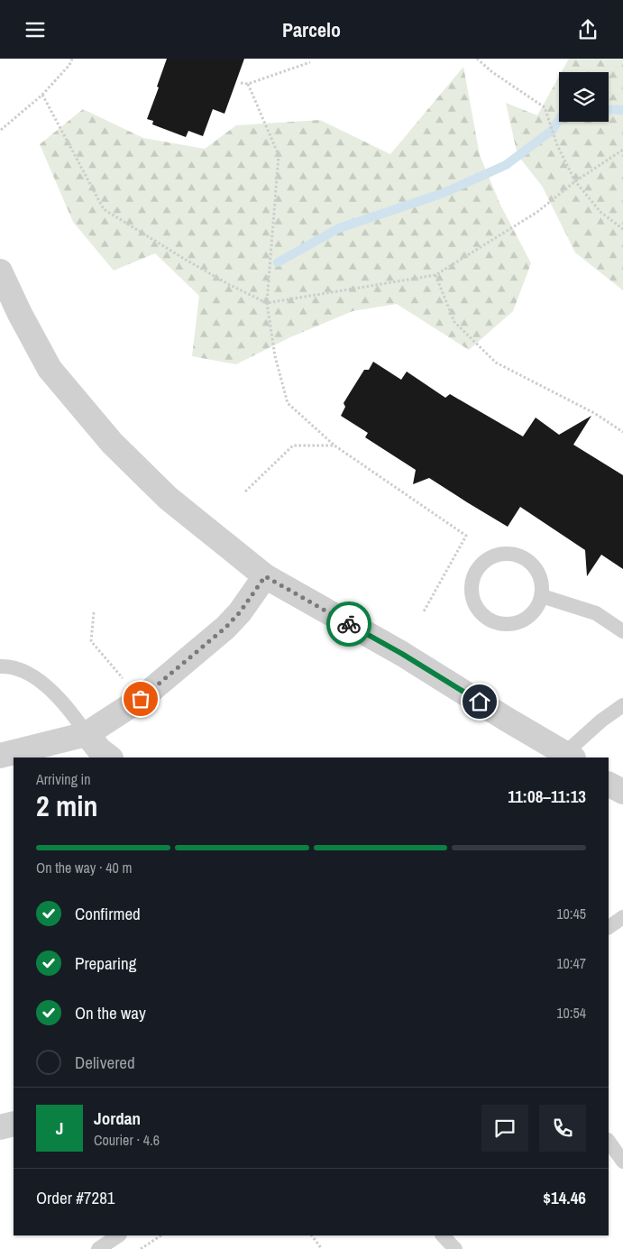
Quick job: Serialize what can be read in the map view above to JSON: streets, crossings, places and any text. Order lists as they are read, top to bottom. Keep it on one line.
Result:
{"page":{"header":"Parcelo","heading":["2 min","Arriving in","11:08–11:13"],"panel":["Jordan","Courier · 4.6","Order #7281","$14.46"],"bar":"On the way · 40 m","list":[["Confirmed","10:45"],["Preparing","10:47"],["On the way","10:54"],"Delivered"],"round":"J"}}
